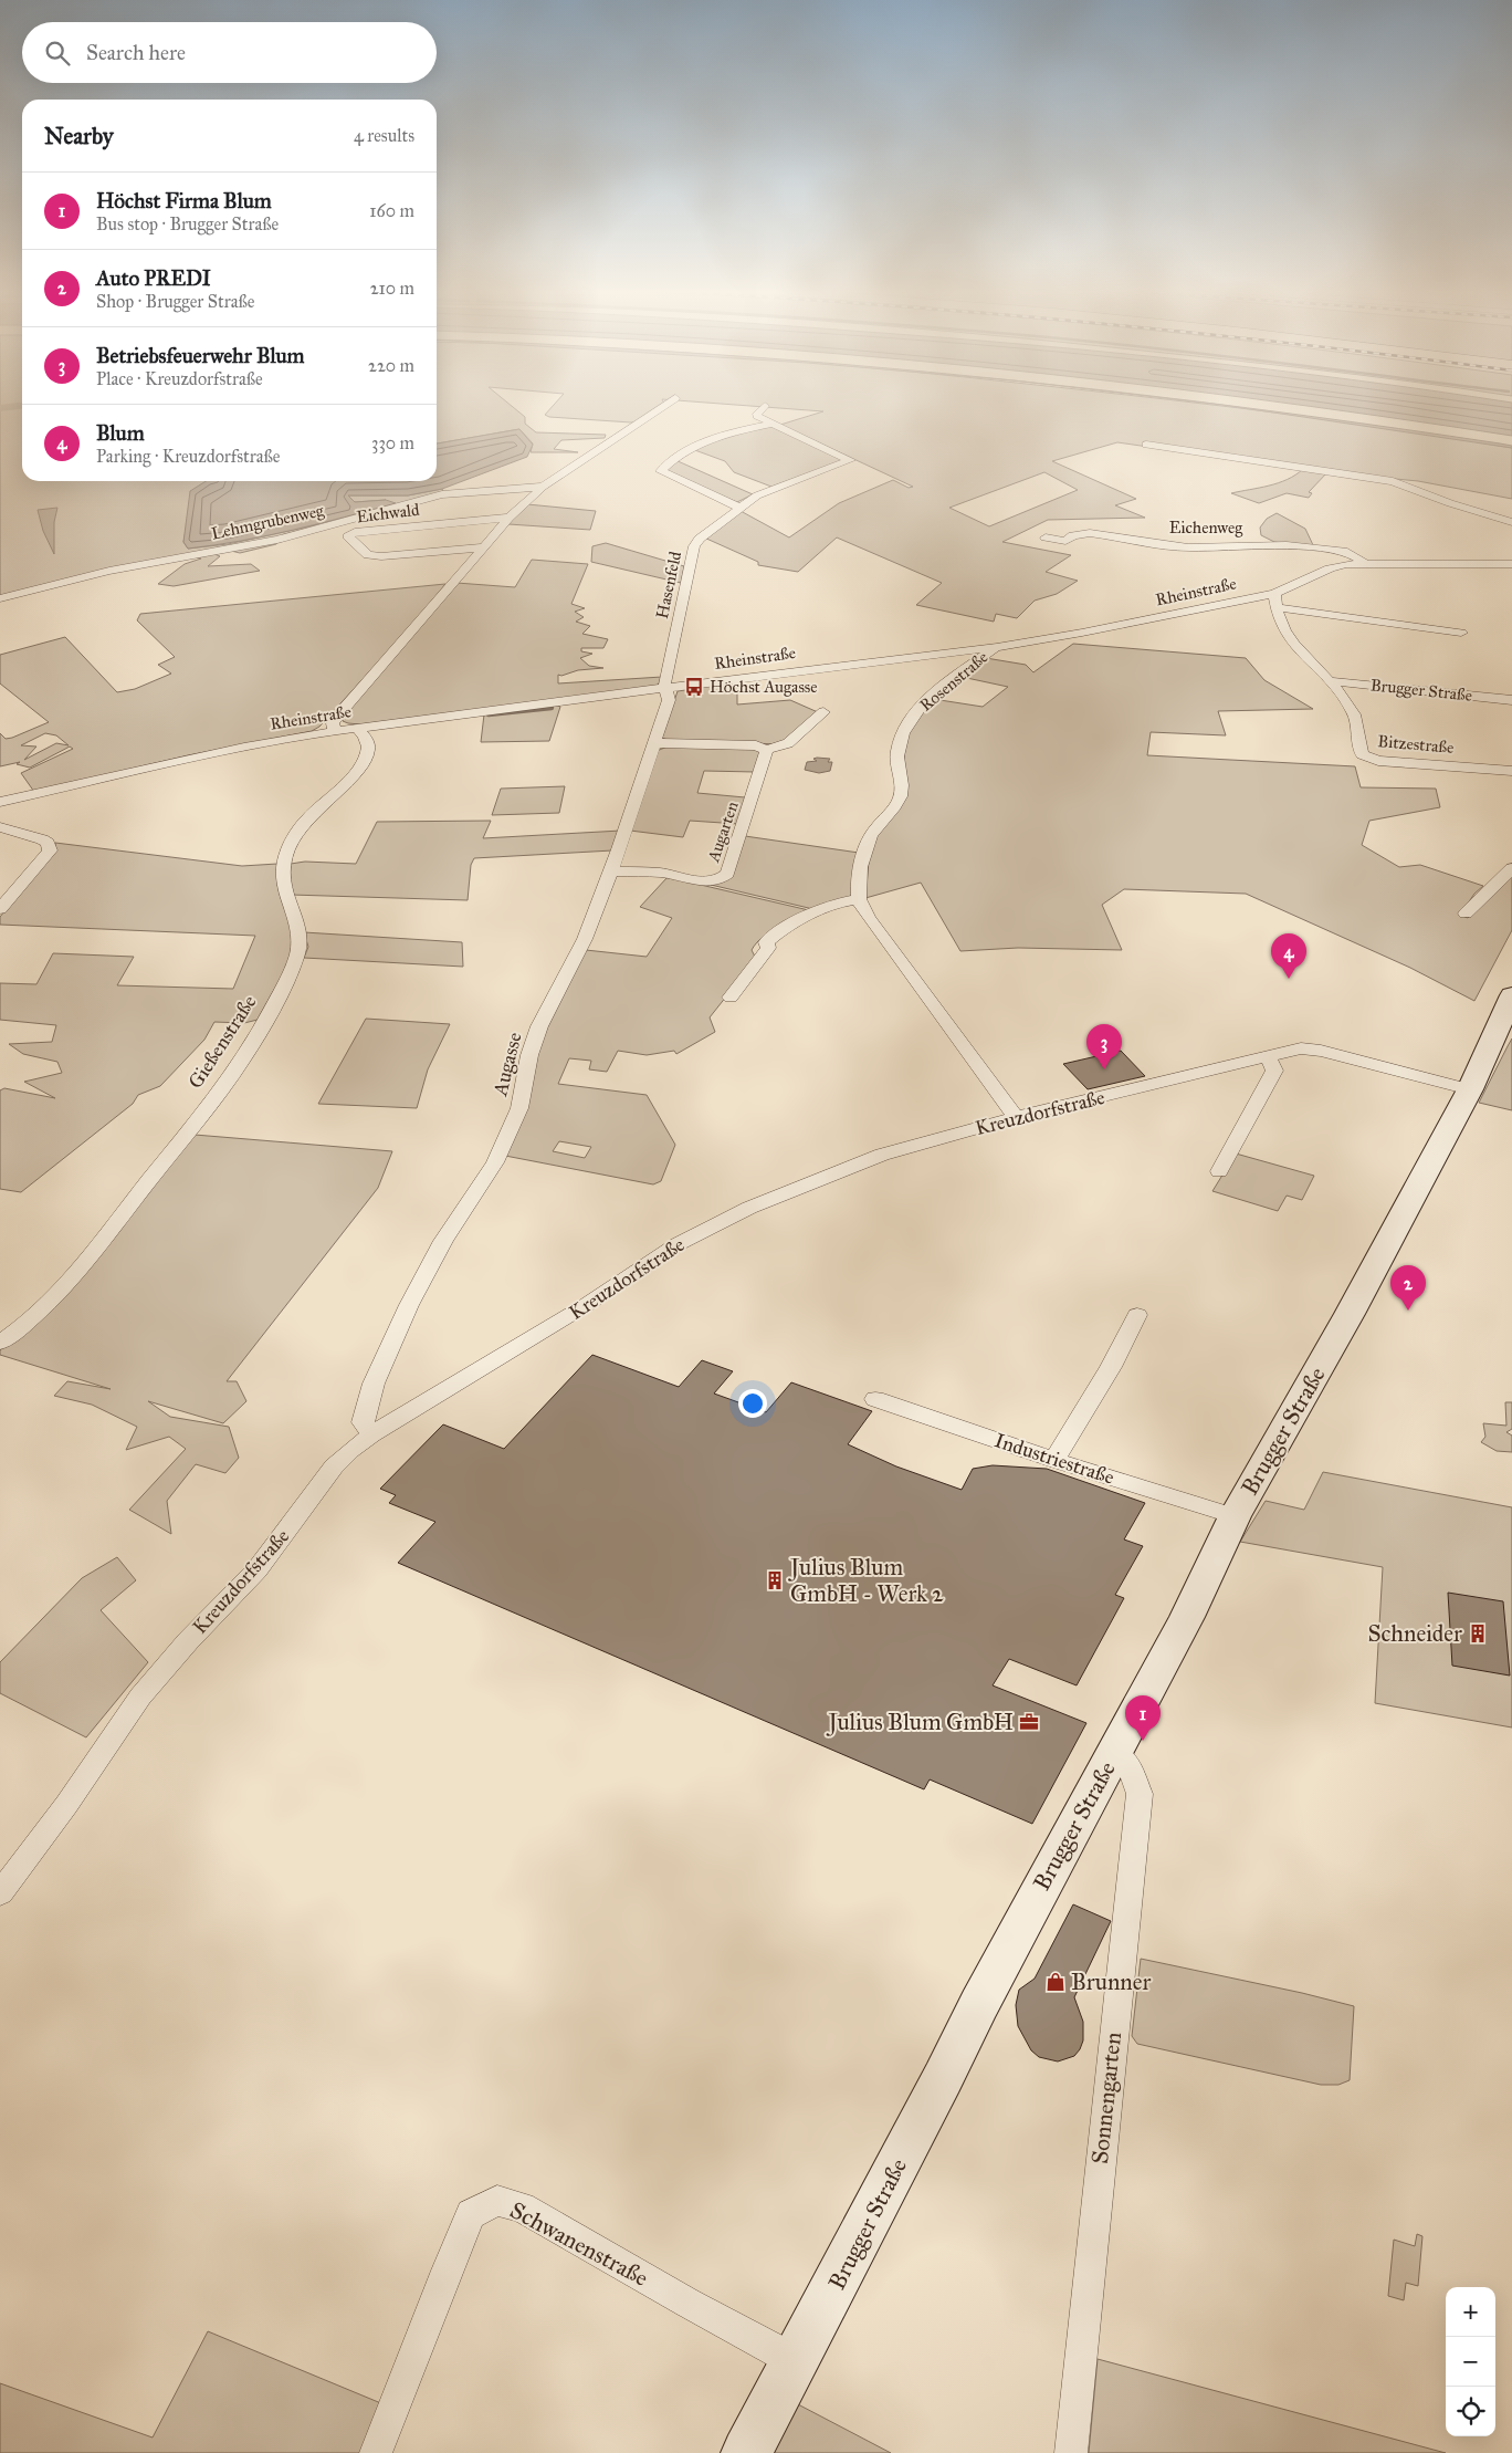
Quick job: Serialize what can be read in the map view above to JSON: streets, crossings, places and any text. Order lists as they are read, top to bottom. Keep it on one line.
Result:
{"streets":{"main road":["Brugger Straße"],"street":["Eichwald","Lehmgrubenweg","Eichenweg","Hasenfeld","Rheinstraße","Rosenstraße","Bitzestraße","Augarten","Gießenstraße","Augasse","Kreuzdorfstraße","Industriestraße","Sonnengarten","Schwanenstraße"]},"crossings":[["Eichenweg","Rheinstraße"],["Hasenfeld","Rheinstraße"],["Hasenfeld","Augasse"],["Rheinstraße","Rosenstraße"],["Rheinstraße","Bitzestraße"],["Rheinstraße","Gießenstraße"],["Rheinstraße","Augasse"],["Brugger Straße","Bitzestraße"],["Brugger Straße","Kreuzdorfstraße"],["Brugger Straße","Industriestraße"],["Brugger Straße","Sonnengarten"],["Brugger Straße","Schwanenstraße"],["Augarten","Augasse"],["Augasse","Kreuzdorfstraße"]],"places":{"bus stop":["Höchst Augasse"],"building":["Julius Blum GmbH - Werk 2","Schneider"],"office":["Julius Blum GmbH"],"shop":["Brunner"]},"page":{"search":"Search here","heading":["Nearby","4 results"],"list":[{"mark":"1","name":"Höchst Firma Blum","note":"Bus stop · Brugger Straße","value":"160 m"},{"mark":"2","name":"Auto PREDI","note":"Shop · Brugger Straße","value":"210 m"},{"mark":"3","name":"Betriebsfeuerwehr Blum","note":"Place · Kreuzdorfstraße","value":"220 m"},{"mark":"4","name":"Blum","note":"Parking · Kreuzdorfstraße","value":"330 m"}],"pins":["4","3","2","1"],"map_buttons":["+","−"]}}
